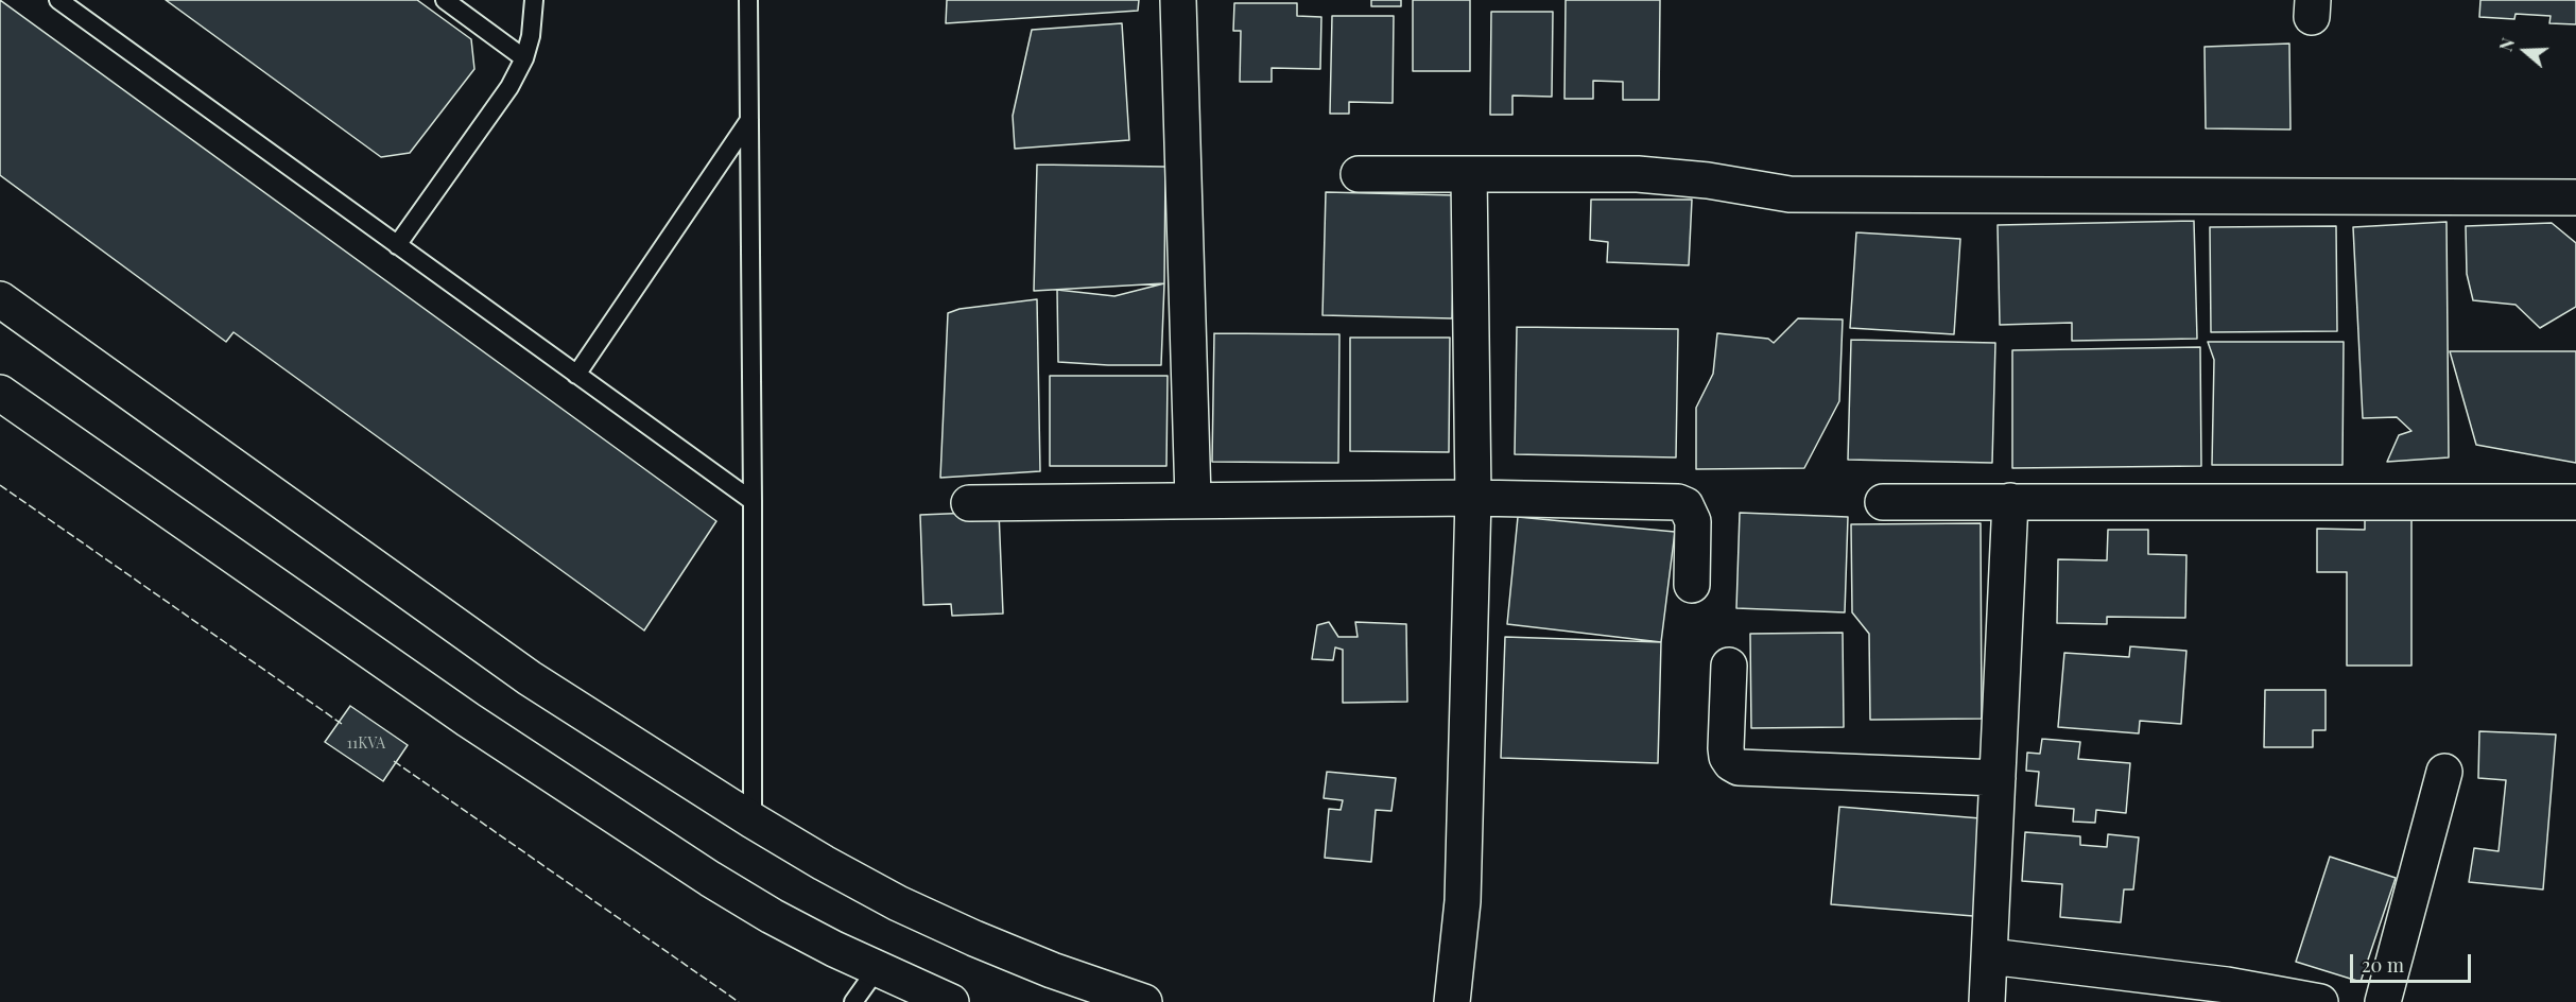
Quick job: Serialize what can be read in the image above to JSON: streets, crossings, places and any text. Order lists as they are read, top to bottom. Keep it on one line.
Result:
{"house_numbers":["11KVA"],"scale_bar":"20 m","north":"left"}
